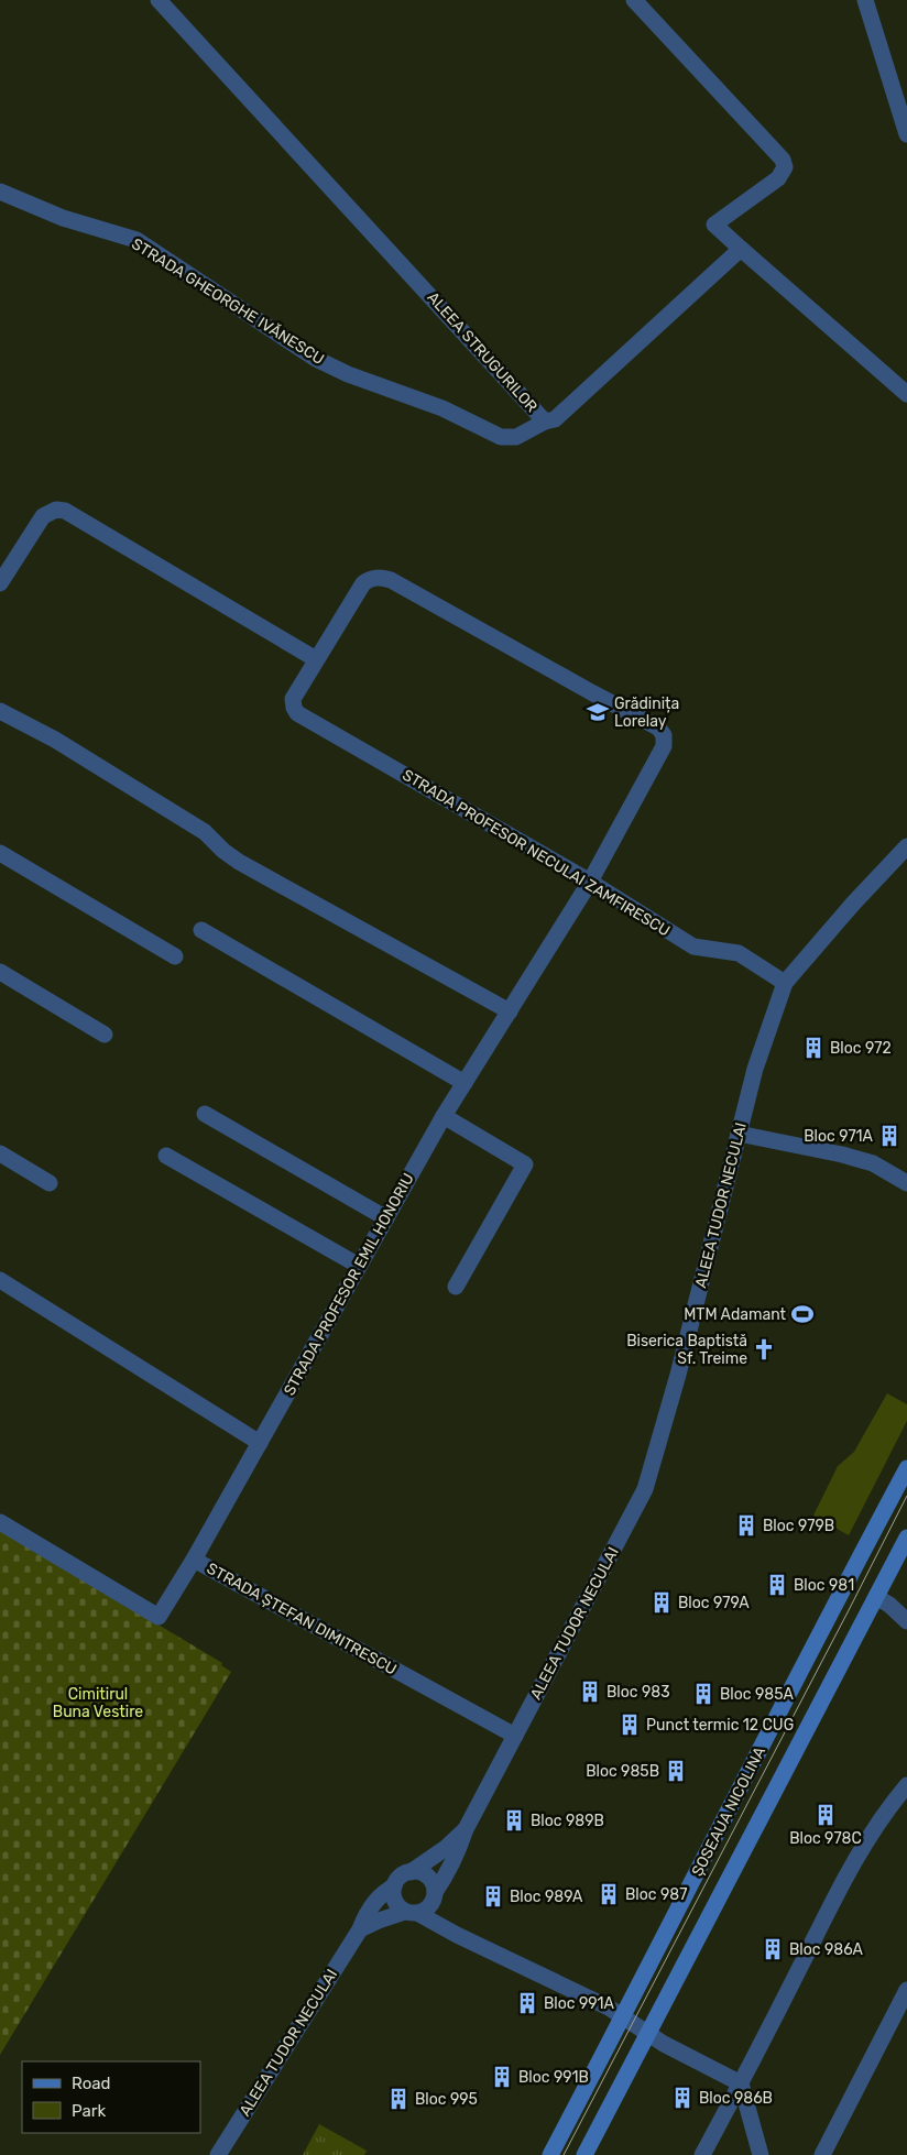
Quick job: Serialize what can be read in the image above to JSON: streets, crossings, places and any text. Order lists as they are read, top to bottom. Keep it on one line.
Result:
{"streets":{"main road":["ȘOSEAUA NICOLINA"],"street":["STRADA GHEORGHE IVĂNESCU","ALEEA STRUGURILOR","STRADA PROFESOR NECULAI ZAMFIRESCU","ALEEA TUDOR NECULAI","STRADA PROFESOR EMIL HONORIU","STRADA ȘTEFAN DIMITRESCU"]},"crossings":[["STRADA GHEORGHE IVĂNESCU","ALEEA STRUGURILOR"],["STRADA PROFESOR NECULAI ZAMFIRESCU","ALEEA TUDOR NECULAI"],["STRADA PROFESOR NECULAI ZAMFIRESCU","STRADA PROFESOR EMIL HONORIU"],["ALEEA TUDOR NECULAI","STRADA ȘTEFAN DIMITRESCU"],["STRADA PROFESOR EMIL HONORIU","STRADA ȘTEFAN DIMITRESCU"]],"parks":["Cimitirul Buna Vestire"],"places":{"school or university":["Grădinița Lorelay"],"building":["Bloc 972","Bloc 971A","Bloc 979B","Bloc 981","Bloc 979A","Bloc 983","Bloc 985A","Punct termic 12 CUG","Bloc 985B","Bloc 978C","Bloc 989B","Bloc 987","Bloc 989A","Bloc 986A","Bloc 991A","Bloc 991B","Bloc 986B","Bloc 995"],"sports":["MTM Adamant"],"church":["Biserica Baptistă Sf. Treime"]},"legend":["Road","Park"]}
